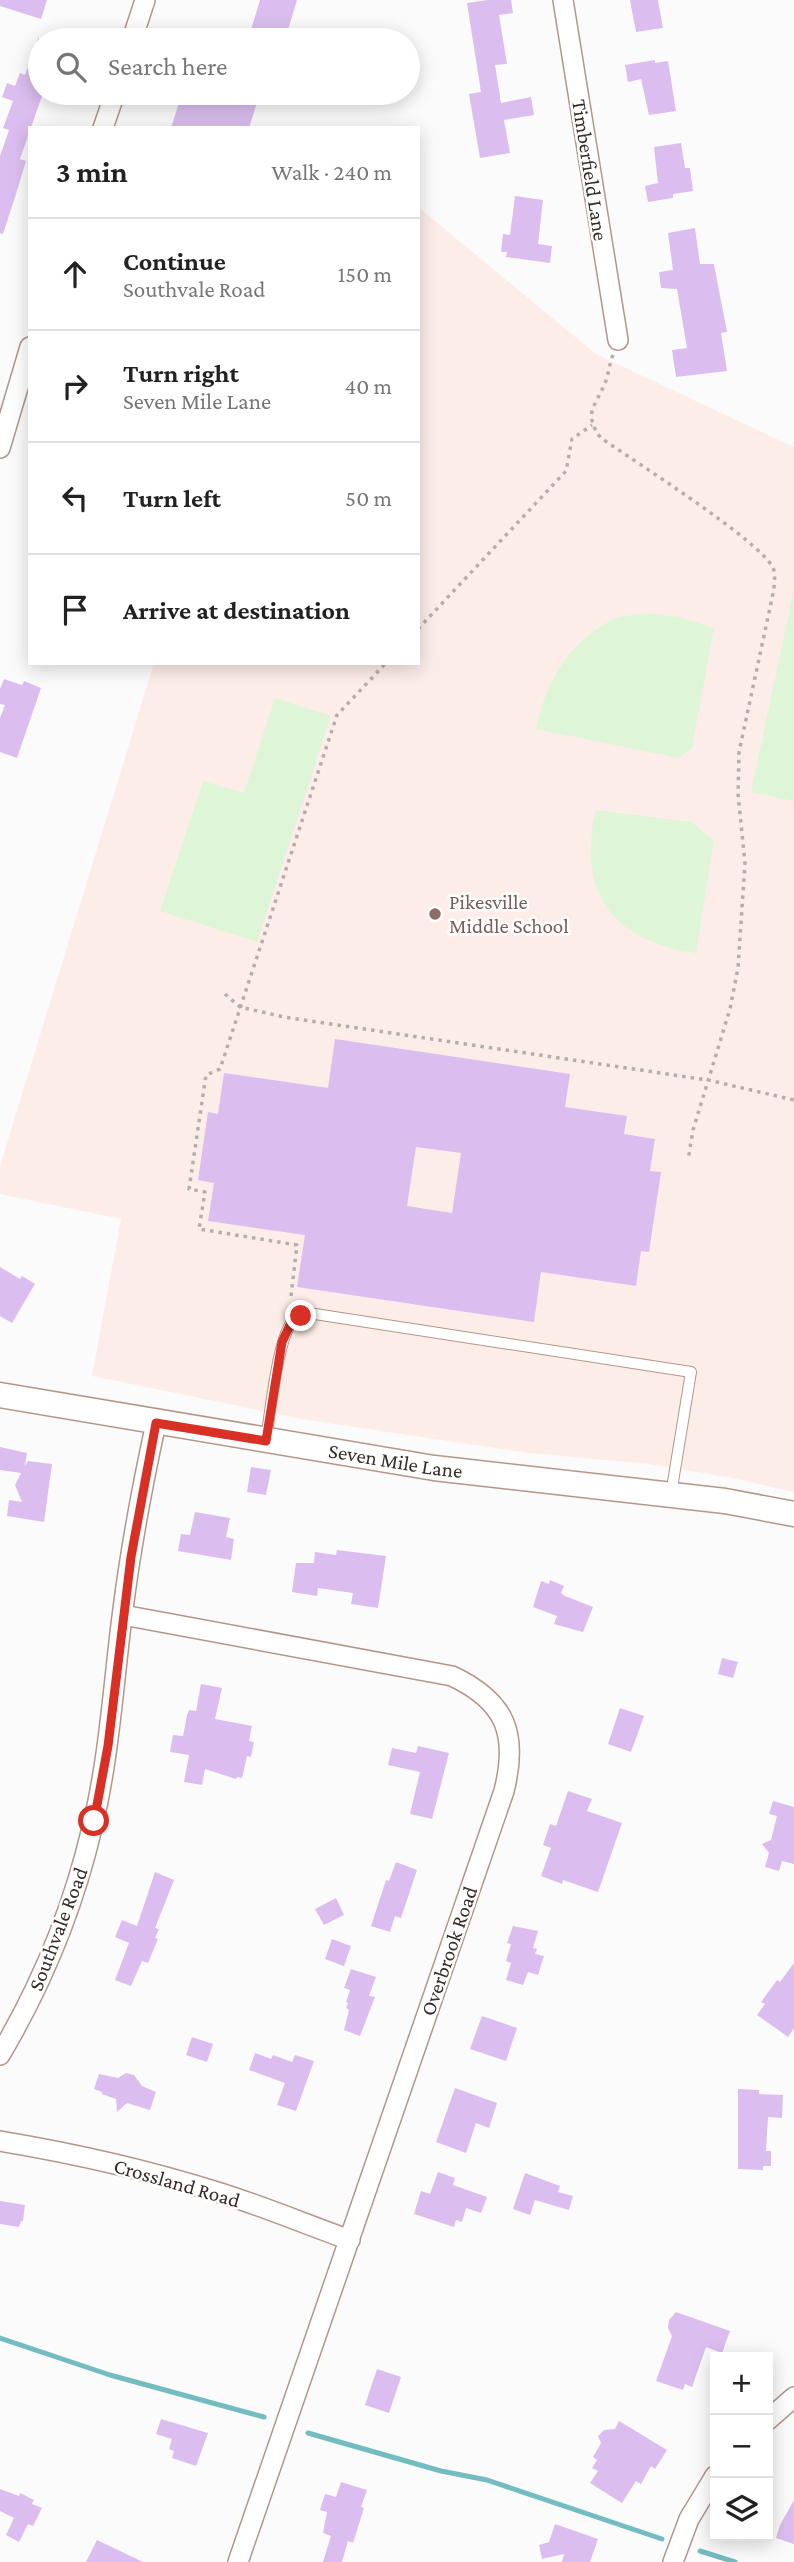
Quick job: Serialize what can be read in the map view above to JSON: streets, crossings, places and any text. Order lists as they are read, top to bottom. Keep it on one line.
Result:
{"streets":{"street":["Timberfield Lane","Seven Mile Lane","Southvale Road","Overbrook Road","Crossland Road"]},"crossings":[["Seven Mile Lane","Southvale Road"],["Southvale Road","Overbrook Road"],["Overbrook Road","Crossland Road"]],"places":["Pikesville Middle School"],"page":{"search":"Search here","heading":["3 min","Walk · 240 m"],"list":[["Continue","Southvale Road","150 m"],["Turn right","Seven Mile Lane","40 m"],["Turn left","50 m"],"Arrive at destination"],"map_buttons":["+","−"]}}
